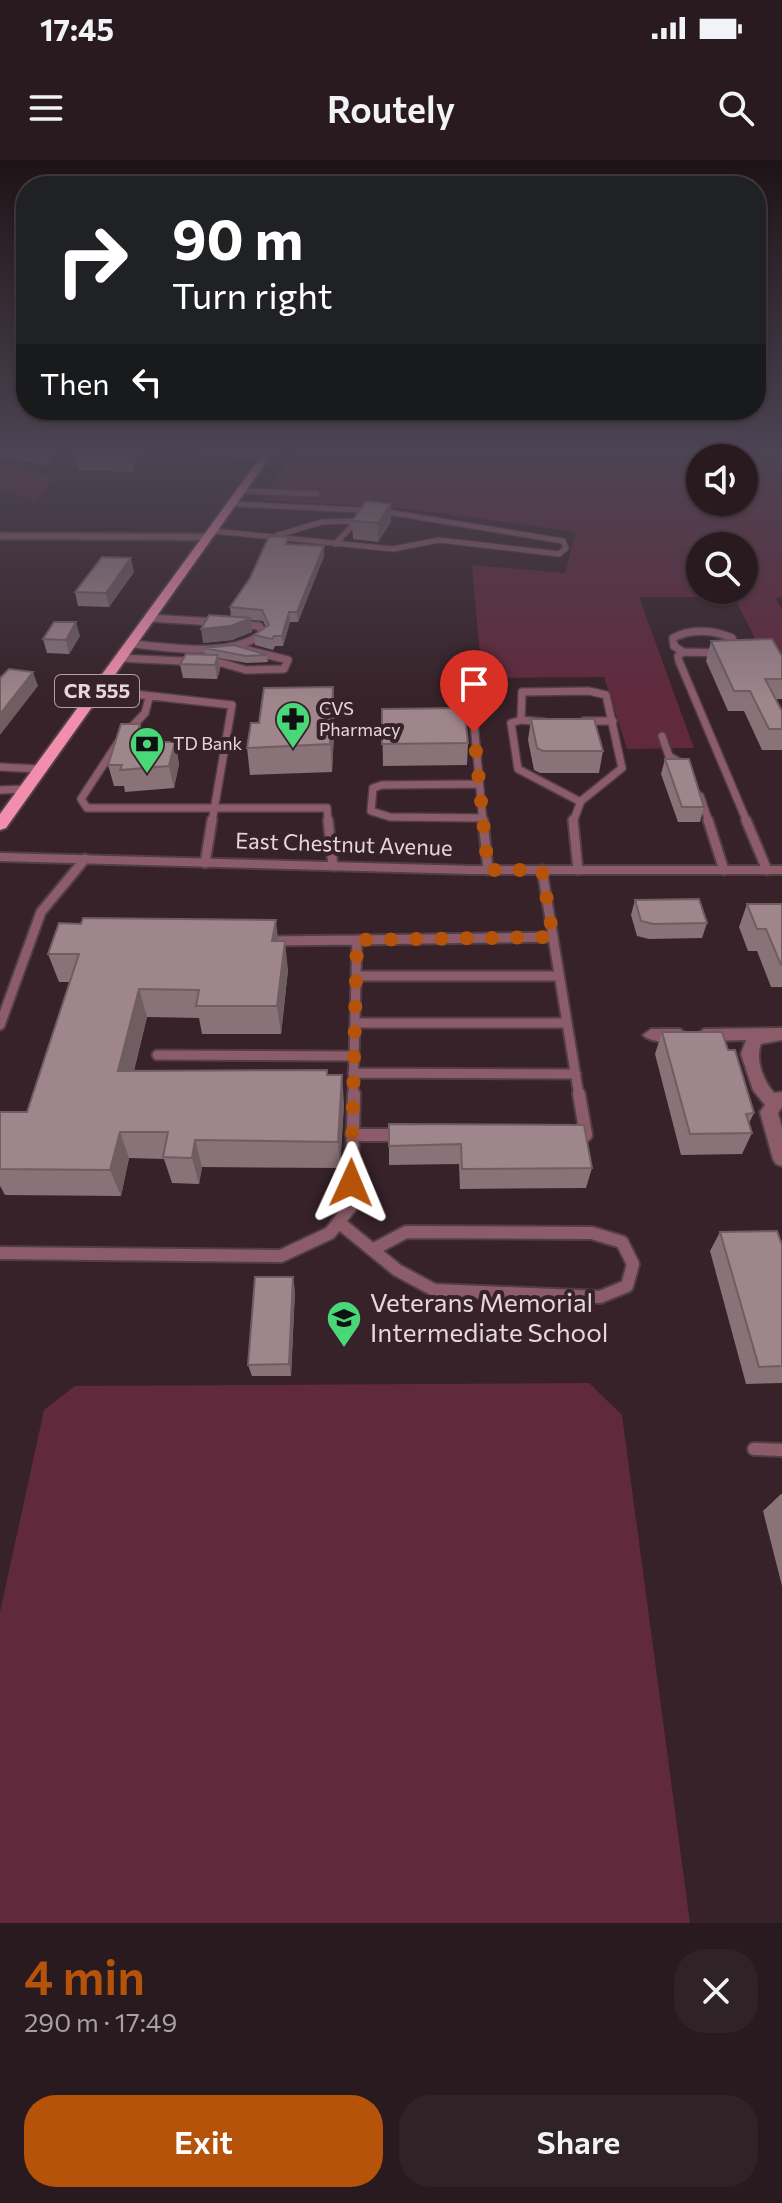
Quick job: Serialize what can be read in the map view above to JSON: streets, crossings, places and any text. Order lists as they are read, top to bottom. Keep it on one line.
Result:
{"streets":{"main road":["CR 555"],"street":["East Chestnut Avenue"]},"places":{"pharmacy":["CVS Pharmacy"],"bank":["TD Bank"],"school or university":["Veterans Memorial Intermediate School"]},"page":{"status":"17:45","header":"Routely","turn":["90 m","Turn right"],"then":"Then","heading":["4 min","290 m · 17:49"],"buttons":["Exit","Share"]}}
